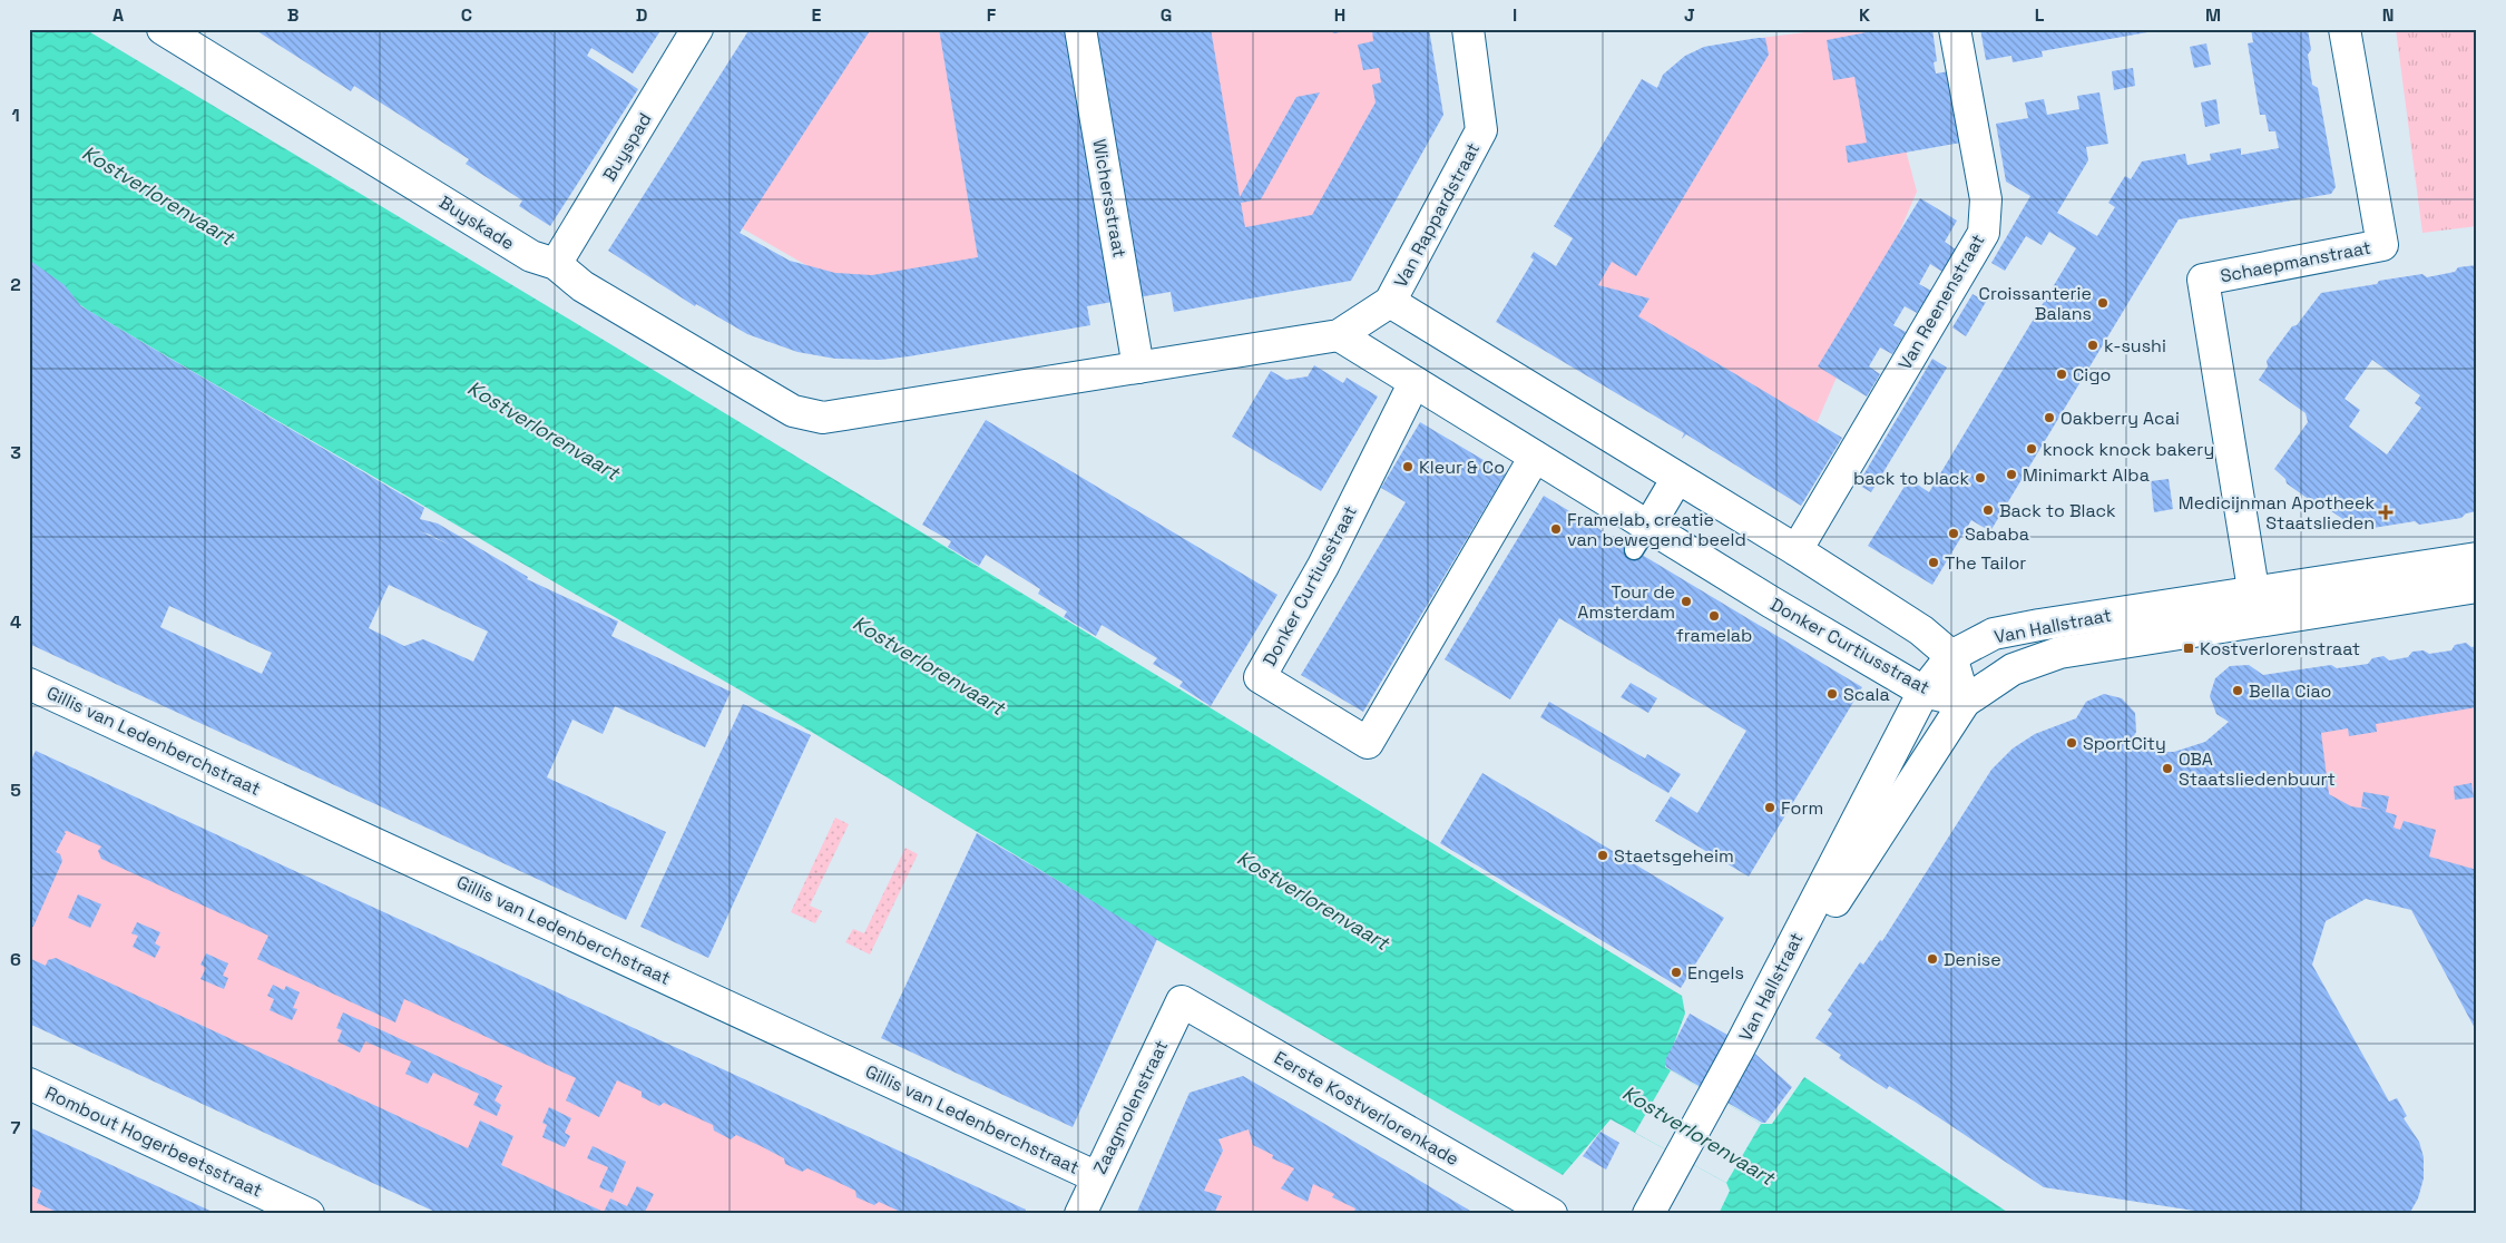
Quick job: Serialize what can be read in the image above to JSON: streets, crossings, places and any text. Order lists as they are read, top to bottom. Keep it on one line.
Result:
{"streets":{"street":["Buyspad","Wichersstraat","Van Rappardstraat","Buyskade","Schaepmanstraat","Van Reenenstraat","Donker Curtiusstraat","Van Hallstraat","Gillis van Ledenberchstraat","Zaagmolenstraat","Eerste Kostverlorenkade","Rombout Hogerbeetsstraat"]},"crossings":[["Buyspad","Buyskade"],["Wichersstraat","Buyskade"],["Schaepmanstraat","Van Hallstraat"],["Donker Curtiusstraat","Van Hallstraat"],["Gillis van Ledenberchstraat","Zaagmolenstraat"],["Zaagmolenstraat","Eerste Kostverlorenkade"]],"water":["Kostverlorenvaart"],"places":{"other":["Croissanterie Balans","k-sushi","Cigo","Oakberry Acai","knock knock bakery","Kleur & Co","Minimarkt Alba","back to black","Back to Black","Framelab, creatie van bewegend beeld","Sababa","The Tailor","Tour de Amsterdam","framelab","Bella Ciao","Scala","SportCity","OBA Staatsliedenbuurt","Form","Staetsgeheim","Denise","Engels"],"health":["Medicijnman Apotheek Staatslieden"],"transit":["Kostverlorenstraat"]},"grid":{"columns":["A","B","C","D","E","F","G","H","I","J","K","L","M","N"],"rows":["1","2","3","4","5","6","7"]}}
